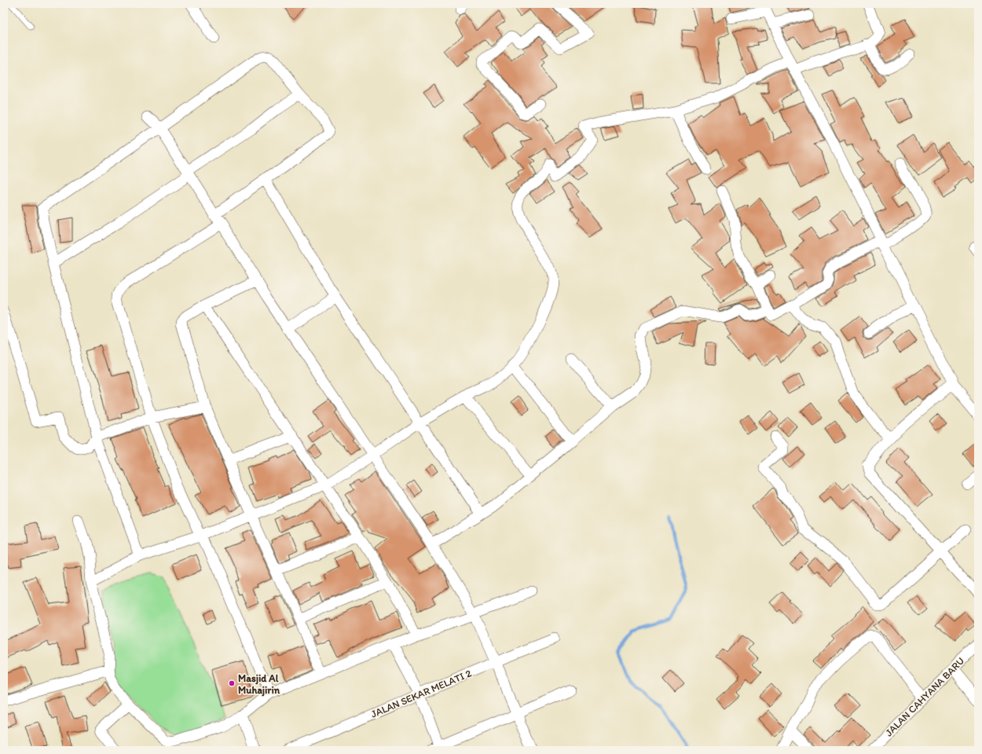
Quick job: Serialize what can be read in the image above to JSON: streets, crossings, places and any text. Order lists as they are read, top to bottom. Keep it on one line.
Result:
{"streets":{"street":["JALAN SEKAR MELATI 2","JALAN CAHYANA BARU"]},"places":["Masjid Al Muhajirin"]}
